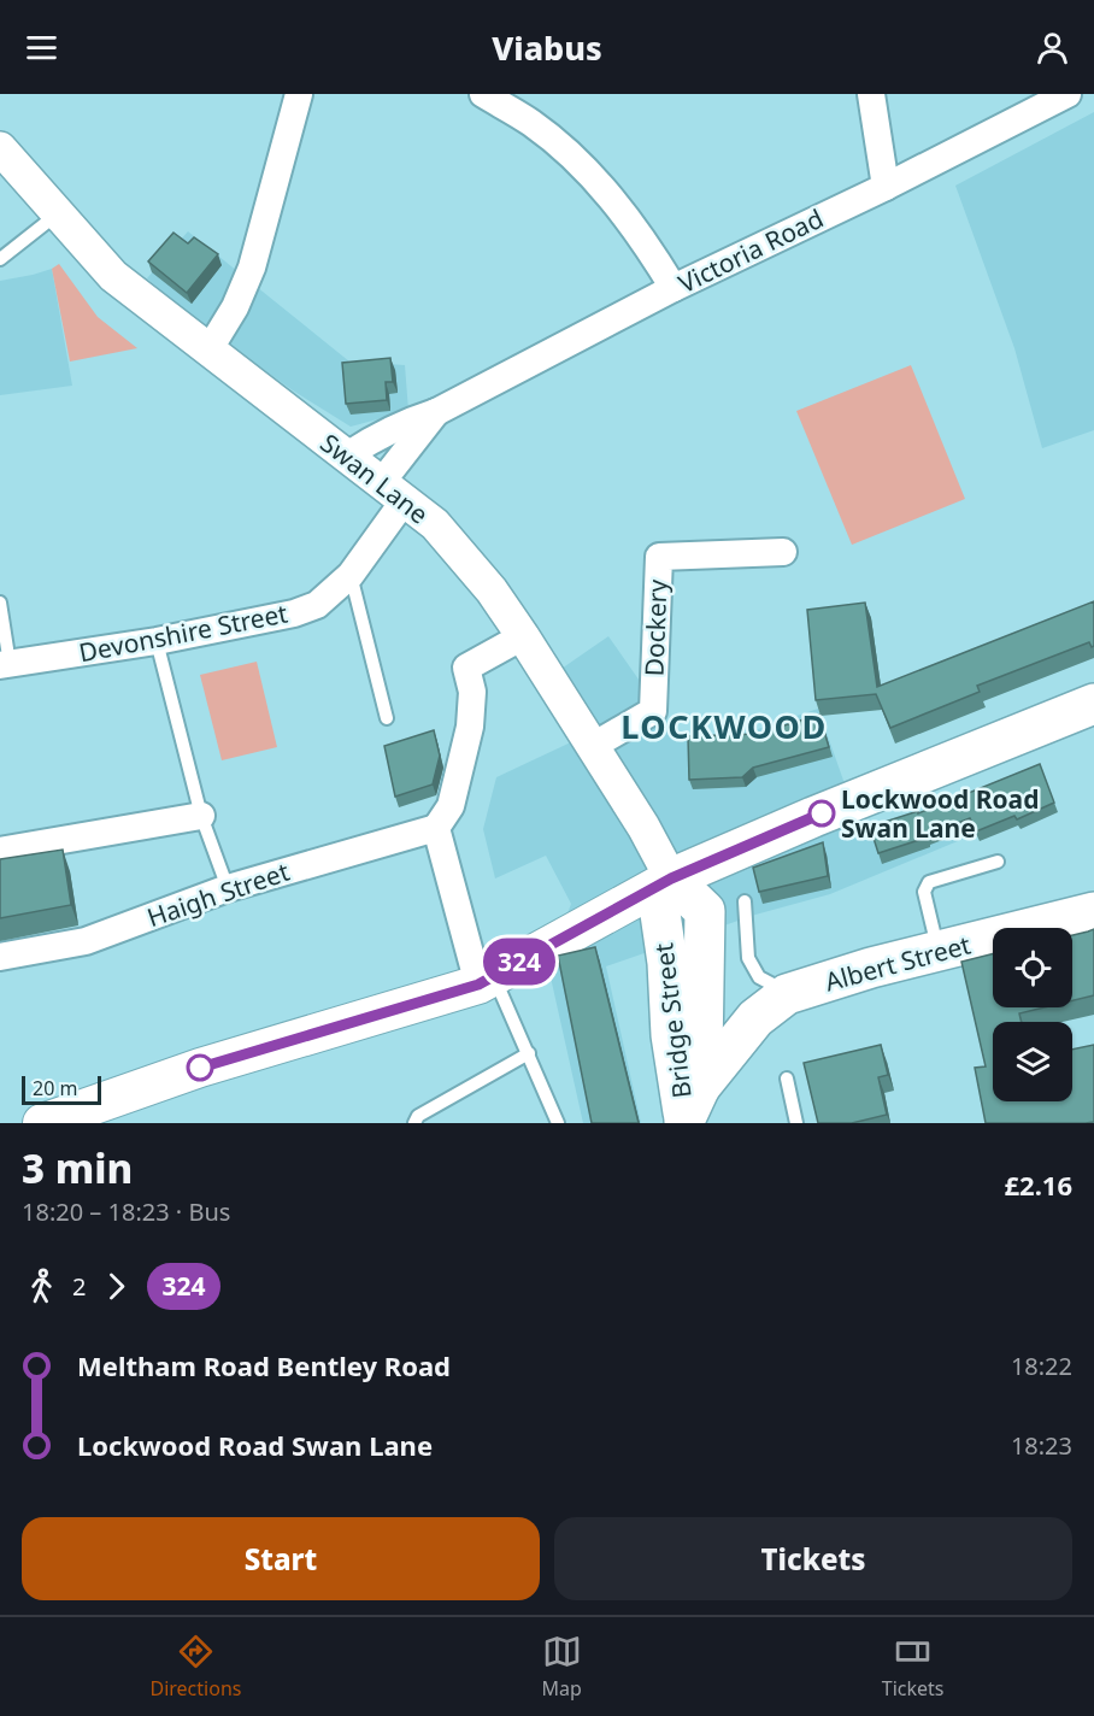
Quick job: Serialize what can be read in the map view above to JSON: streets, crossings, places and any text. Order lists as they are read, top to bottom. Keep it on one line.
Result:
{"streets":{"main road":["Albert Street","Bridge Street"],"street":["Victoria Road","Swan Lane","Dockery","Devonshire Street","Haigh Street"]},"crossings":[["Victoria Road","Swan Lane"],["Victoria Road","Devonshire Street"],["Swan Lane","Dockery"],["Swan Lane","Devonshire Street"],["Swan Lane","Bridge Street"],["Albert Street","Bridge Street"]],"districts":["LOCKWOOD"],"places":["Lockwood Road Swan Lane"],"lines":["bus line 324"],"scale_bar":"20 m","page":{"header":"Viabus","on_map":"324","scale":"20 m","heading":["3 min","18:20 – 18:23 · Bus","£2.16"],"legs":["2","324"],"list":[{"name":"Meltham Road Bentley Road","value":"18:22"},{"name":"Lockwood Road Swan Lane","value":"18:23"}],"buttons":["Start","Tickets"],"tabs":["Directions","Map","Tickets"]}}
